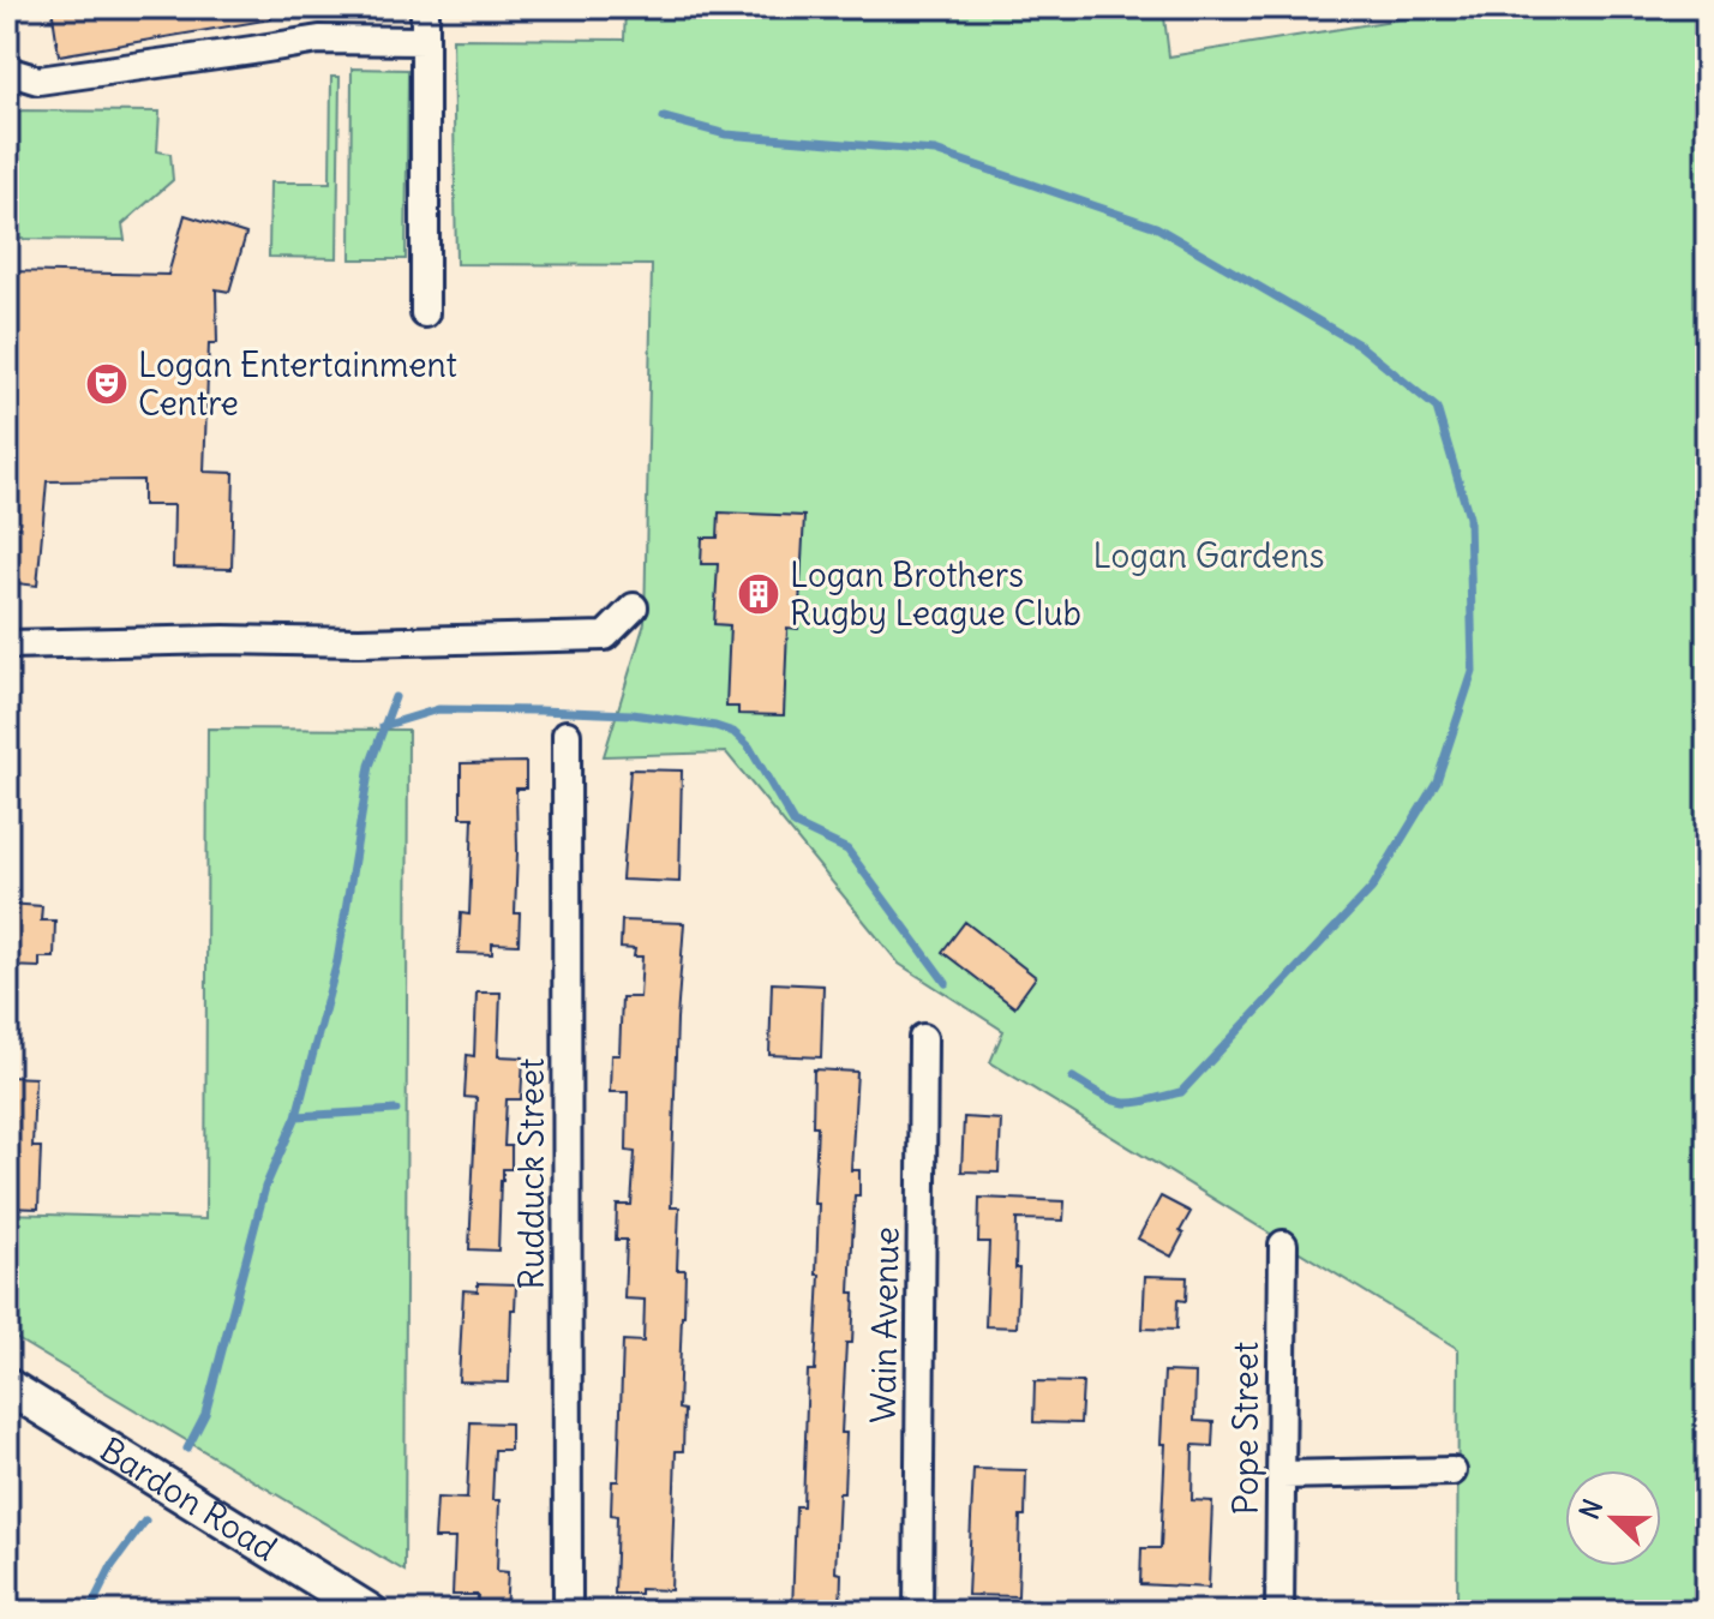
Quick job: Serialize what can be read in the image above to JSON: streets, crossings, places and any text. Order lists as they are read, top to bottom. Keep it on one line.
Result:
{"streets":{"street":["Rudduck Street","Wain Avenue","Pope Street","Bardon Road"]},"parks":["Logan Gardens"],"places":{"theatre":["Logan Entertainment Centre"],"building":["Logan Brothers Rugby League Club"]},"north":"left"}
